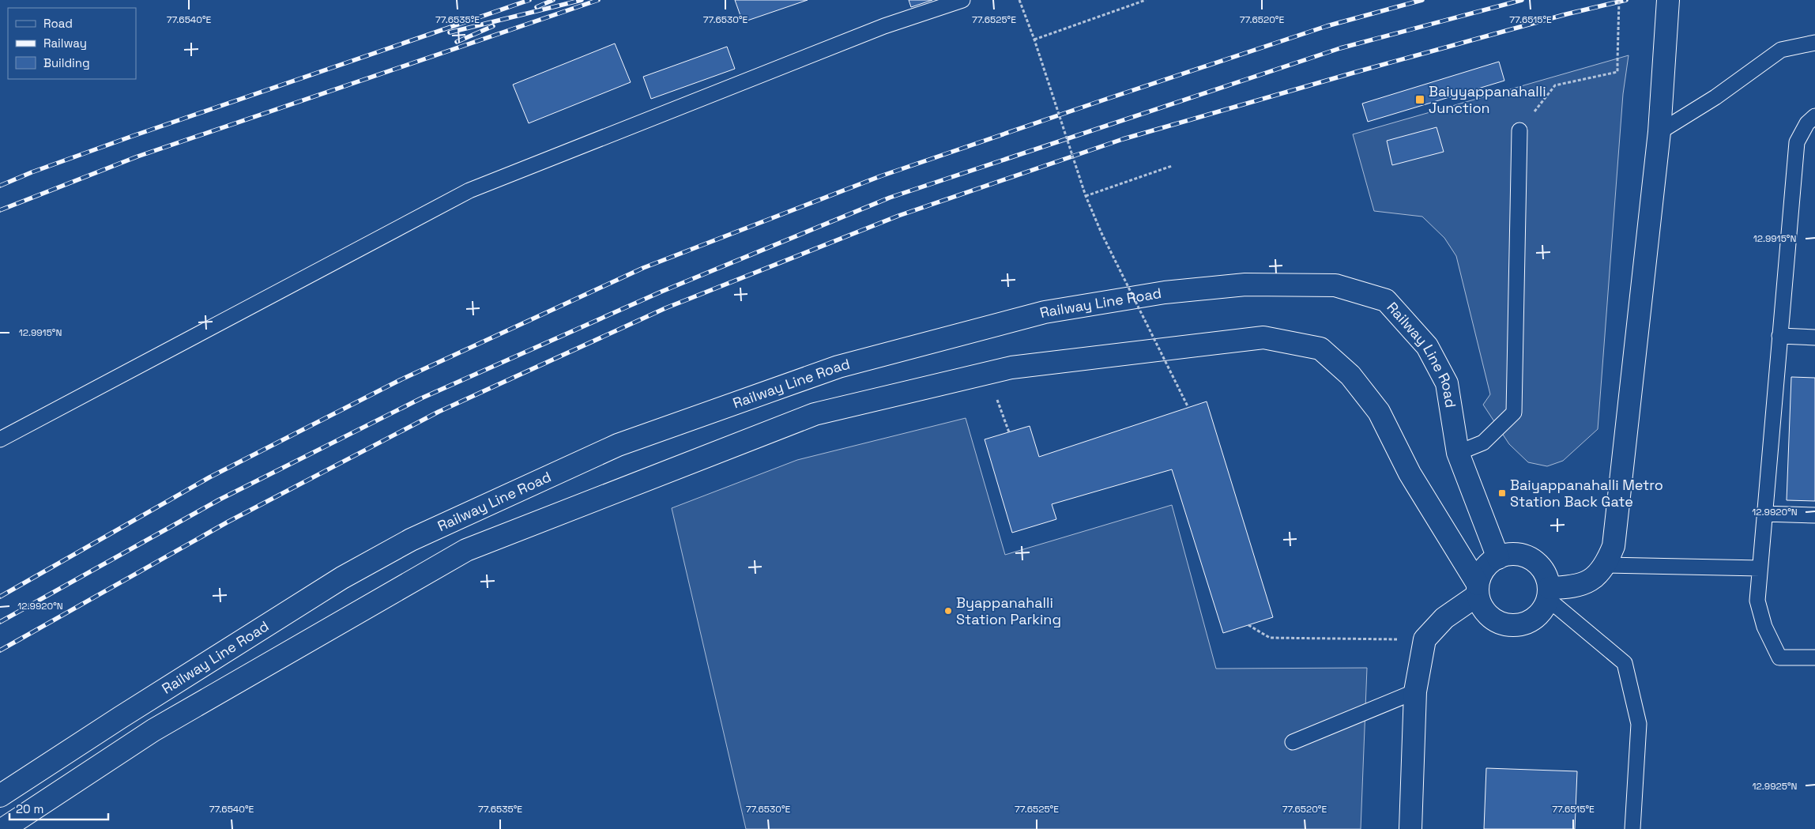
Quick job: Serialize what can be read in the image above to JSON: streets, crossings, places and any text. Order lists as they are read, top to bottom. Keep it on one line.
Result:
{"streets":{"main road":["Railway Line Road"]},"places":{"transit":["Baiyyappanahalli Junction","Baiyappanahalli Metro Station Back Gate"],"other":["Byappanahalli Station Parking"]},"legend":["Road","Railway","Building"],"scale_bar":"20 m","coordinates":["77.6540°E","77.6535°E","77.6530°E","77.6525°E","77.6520°E","77.6515°E","12.9915°N","12.9920°N","12.9925°N"]}
